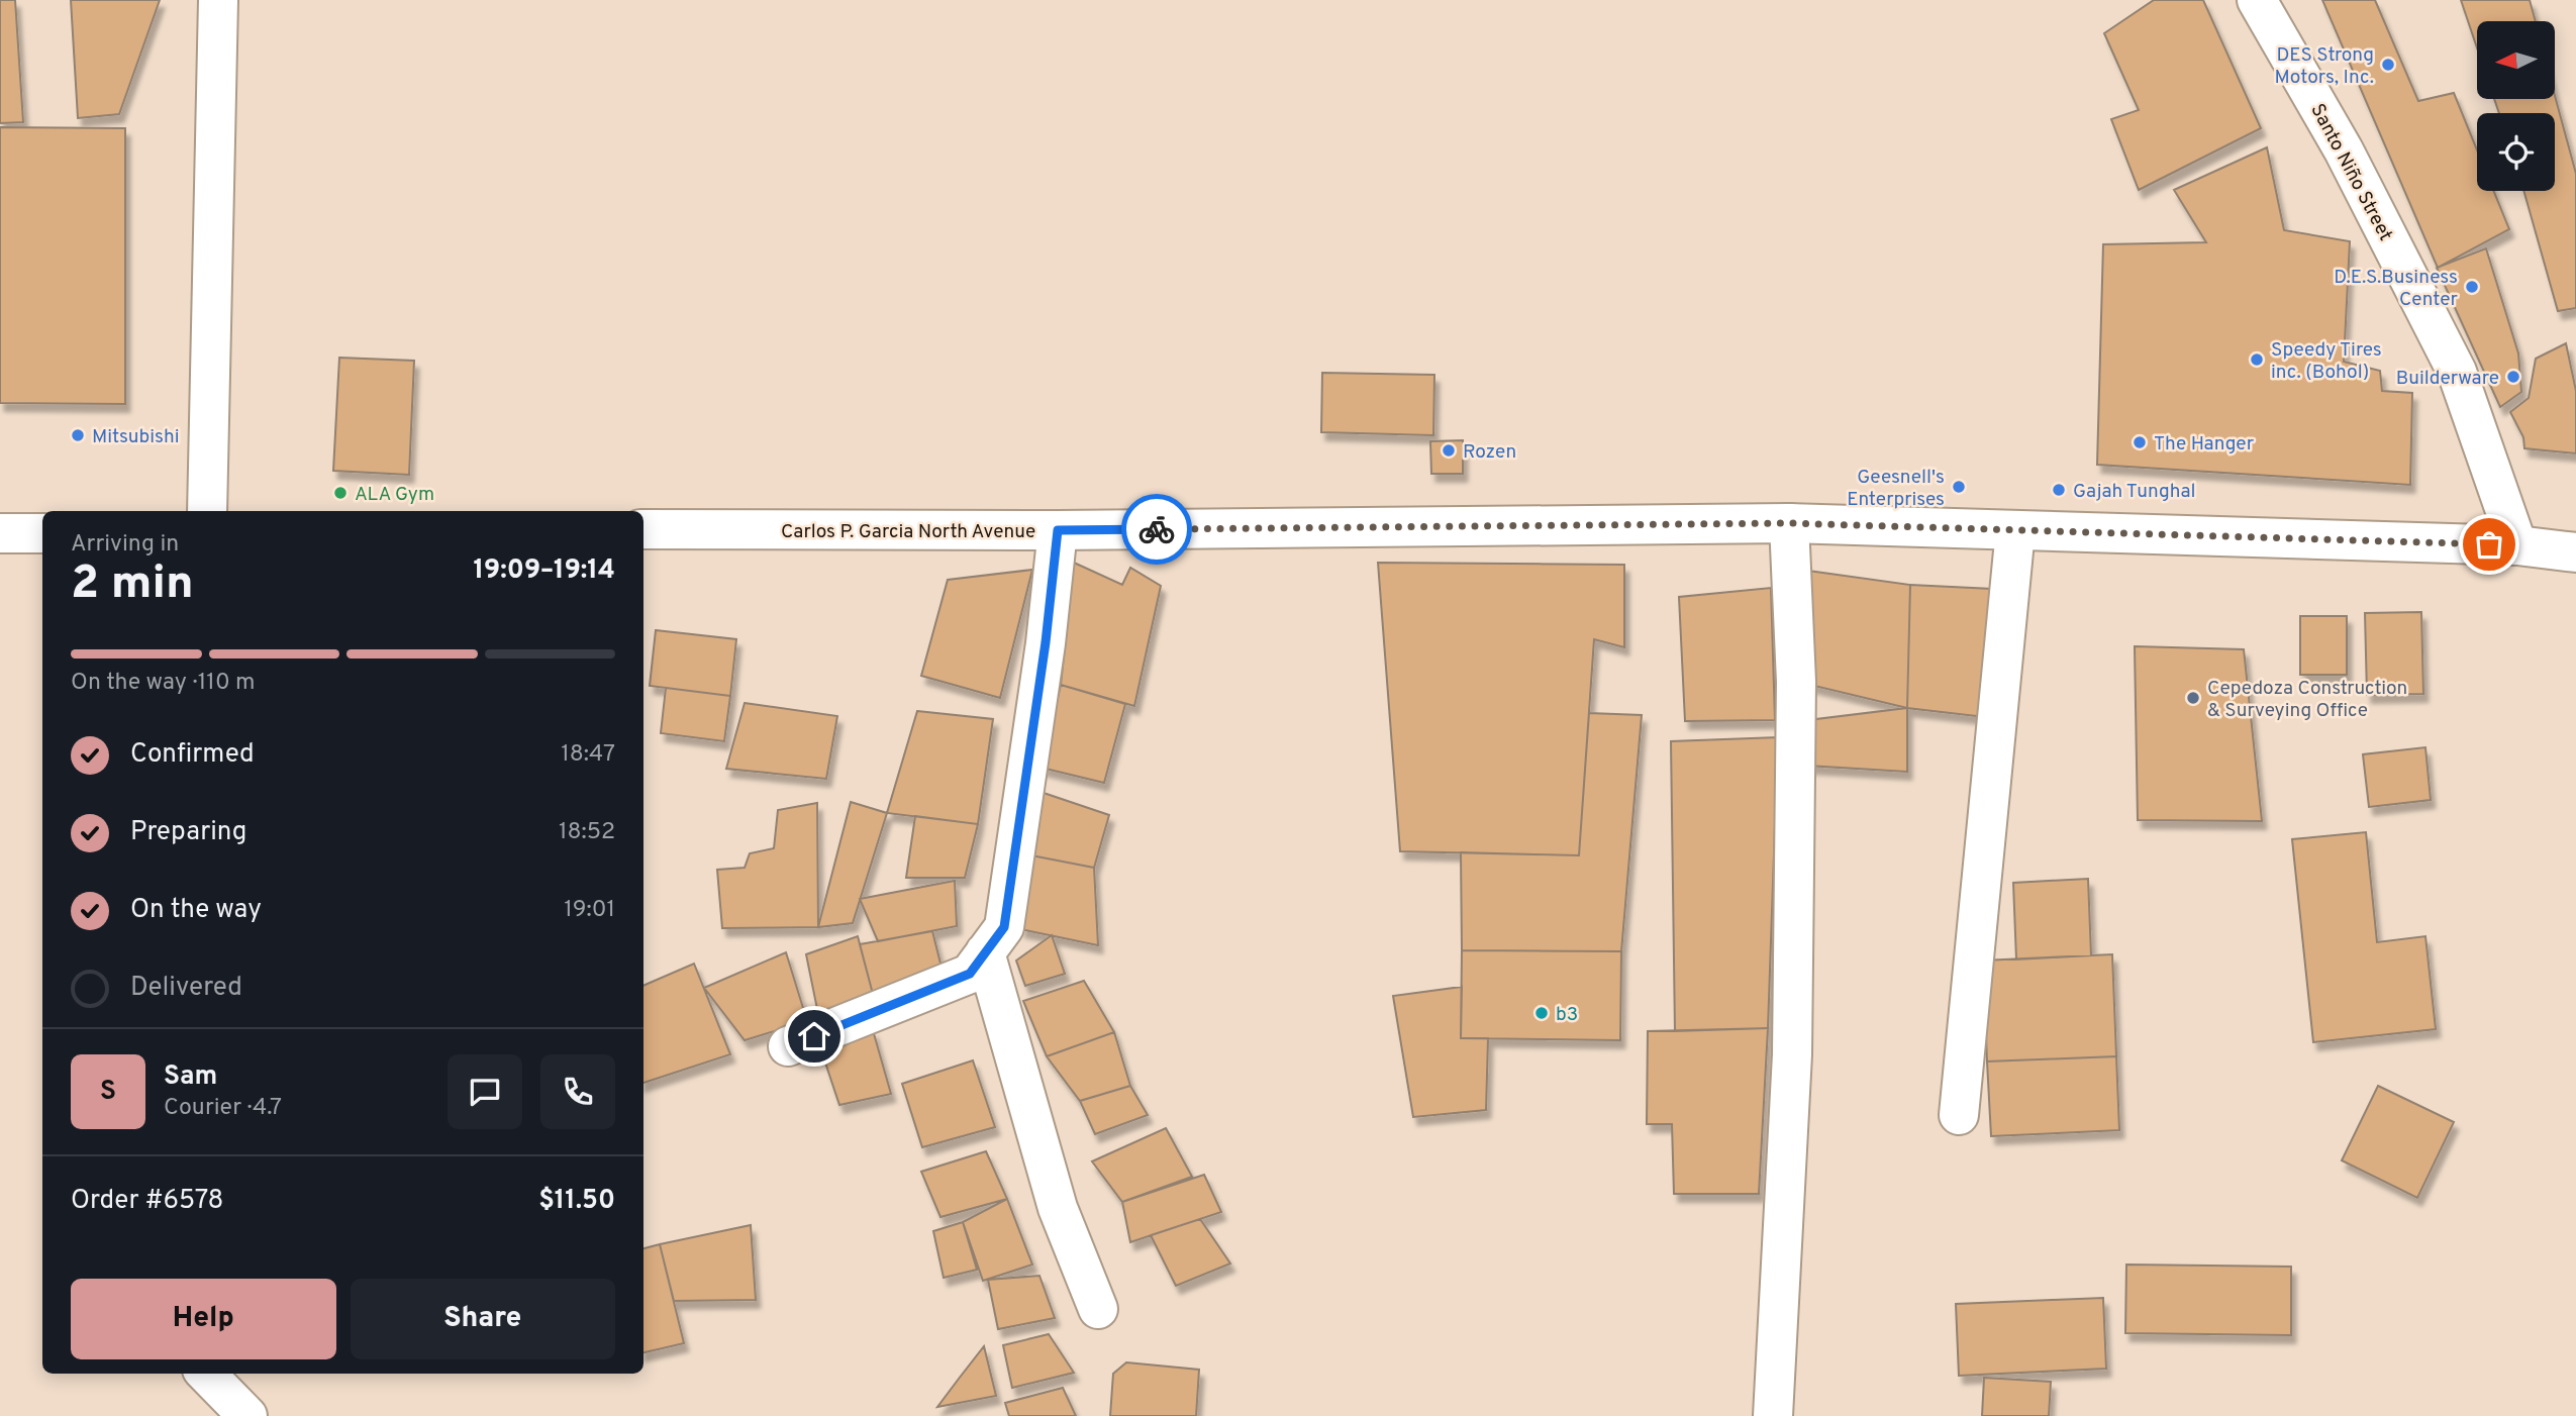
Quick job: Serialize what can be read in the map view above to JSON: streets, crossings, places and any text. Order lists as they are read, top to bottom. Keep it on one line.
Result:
{"streets":{"street":["Santo Niño Street","Carlos P. Garcia North Avenue"]},"crossings":[["Santo Niño Street","Carlos P. Garcia North Avenue"]],"places":["DES Strong Motors, Inc.","D.E.S.Business Center","Speedy Tires inc. (Bohol)","Builderware","Mitsubishi","The Hanger","Rozen","Geesnell's Enterprises","Gajah Tunghal","ALA Gym","Cepedoza Construction & Surveying Office","b3"],"north":"left","page":{"heading":["2 min","Arriving in","19:09–19:14"],"panel":["Sam","Courier · 4.7","Order #6578","$11.50"],"bar":"On the way · 110 m","list":[["Confirmed","18:47"],["Preparing","18:52"],["On the way","19:01"],"Delivered"],"round":"S","buttons":["Help","Share"]}}
